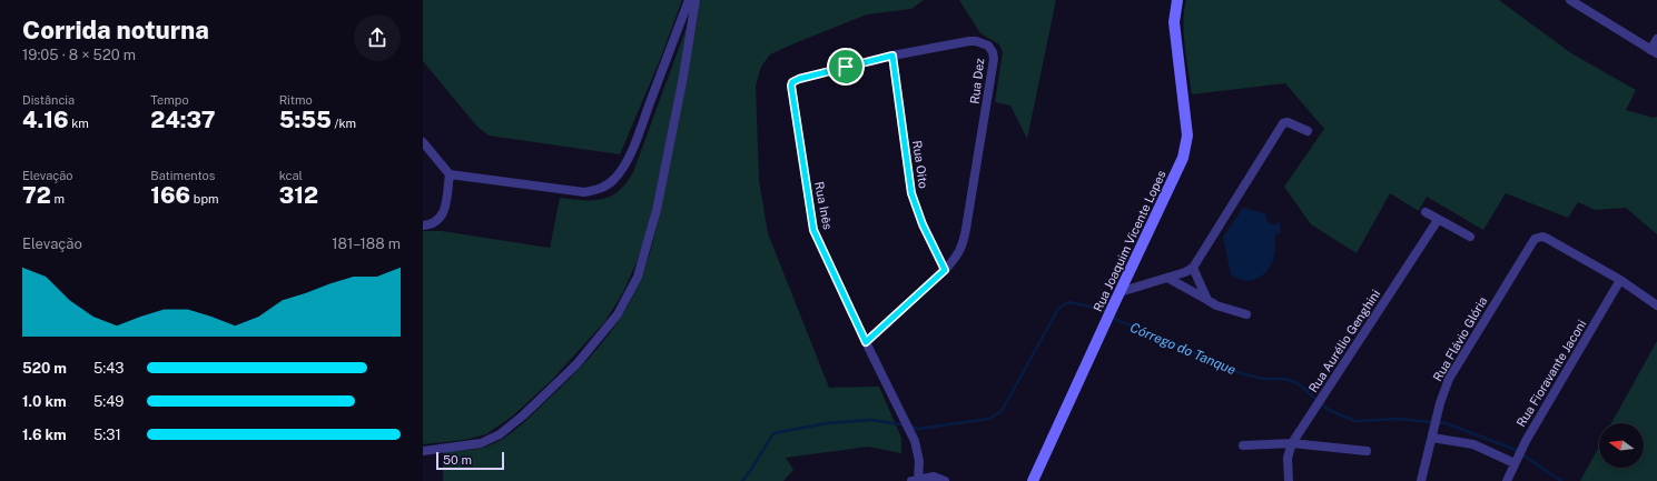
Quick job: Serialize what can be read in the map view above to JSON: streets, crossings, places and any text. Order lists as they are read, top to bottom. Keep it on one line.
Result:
{"streets":{"street":["Rua Dez","Rua Oito","Rua Inês","Rua Joaquim Vicente Lopes","Rua Flávio Glória","Rua Aurélio Genghini","Rua Fioravante Jaconi"]},"crossings":[["Rua Dez","Rua Oito"],["Rua Dez","Rua Inês"],["Rua Flávio Glória","Rua Fioravante Jaconi"]],"water":["Córrego do Tanque"],"scale_bar":"50 m","north":"left","page":{"heading":["Corrida noturna","19:05 · 8 × 520 m"],"stats":[["Distância","4.16 km"],["Tempo","24:37"],["Ritmo","5:55 /km"],["Elevação","72 m"],["Batimentos","166 bpm"],["kcal","312"]],"chart":["Elevação","181–188 m"],"list":[{"name":"520 m","note":"5:43"},{"name":"1.0 km","note":"5:49"},{"name":"1.6 km","note":"5:31"}],"scale":"50 m"}}
